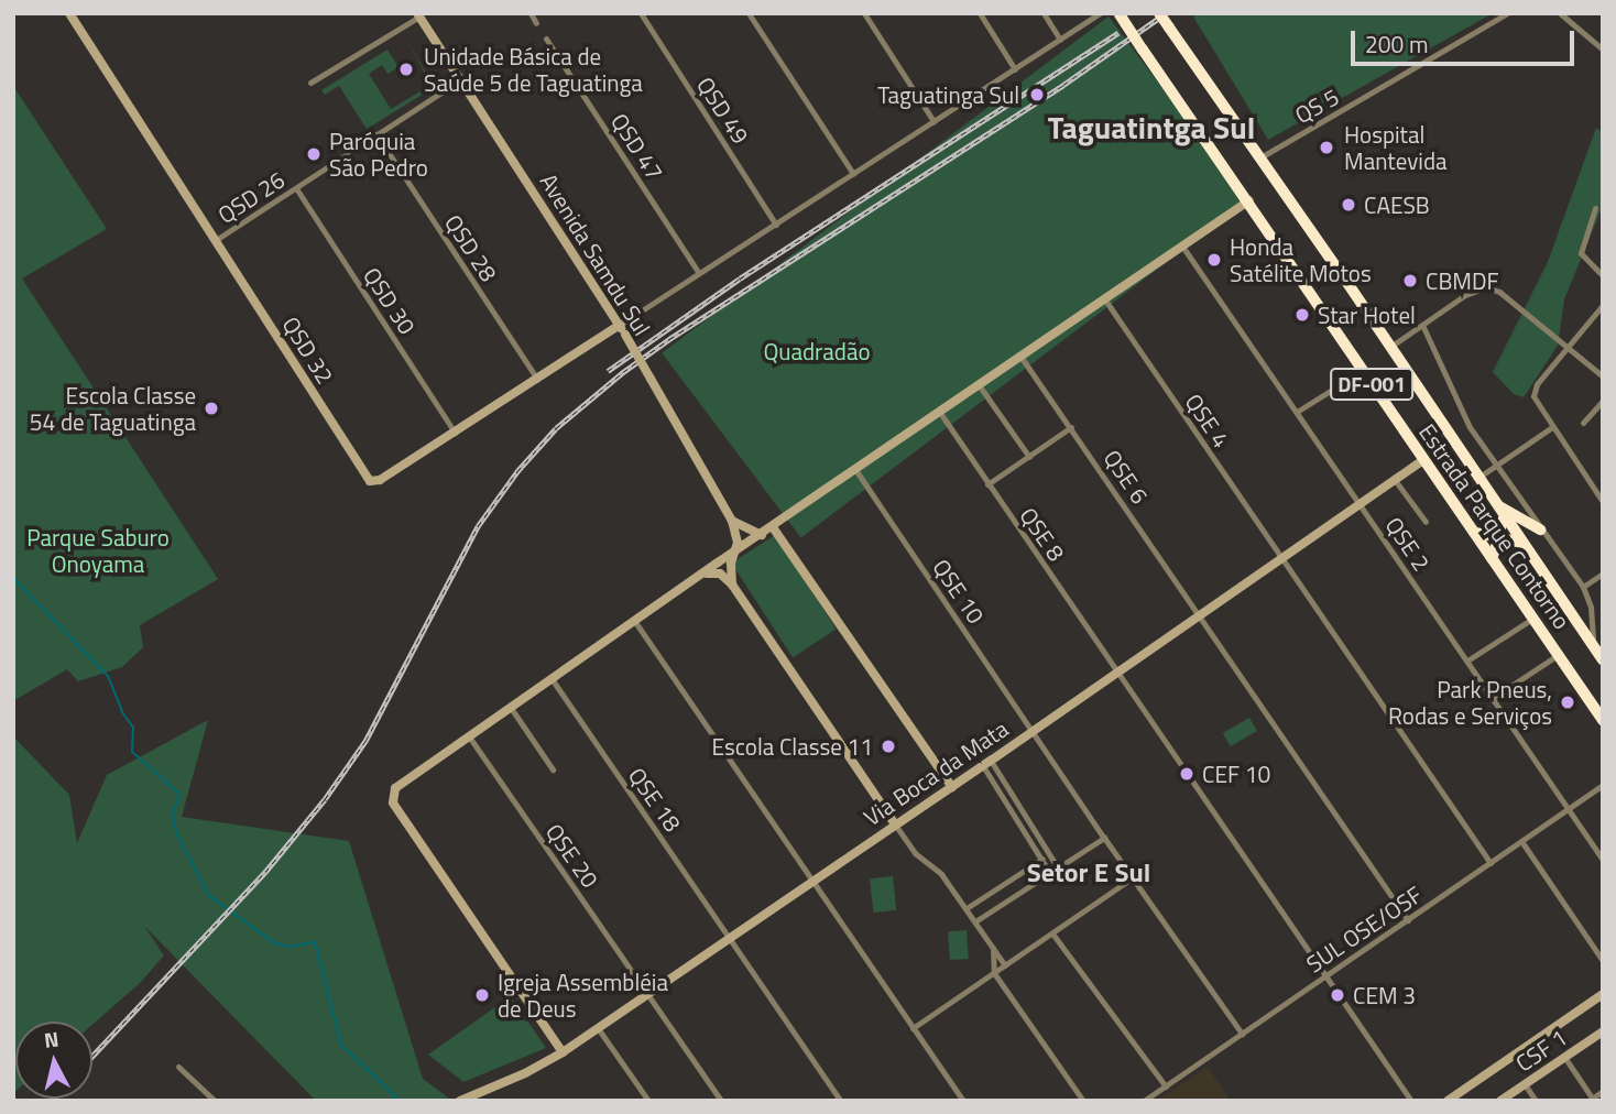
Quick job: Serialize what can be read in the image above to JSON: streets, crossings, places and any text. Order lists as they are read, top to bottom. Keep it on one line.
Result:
{"streets":{"highway":["DF-001","Estrada Parque Contorno"],"street":["QS 5","QSD 49","QSD 47","QSD 26","QSD 28","Avenida Samdu Sul","QSD 30","QSD 32","QSE 4","QSE 6","QSE 8","QSE 2","QSE 10","Via Boca da Mata","QSE 18","QSE 20","SUL OSE/OSF","CSF 1"]},"crossings":[["QS 5","Estrada Parque Contorno"],["QSD 26","QSD 28"],["QSD 26","Avenida Samdu Sul"],["QSD 26","QSD 30"],["QSD 26","QSD 32"],["QSD 30","QSD 32"],["QSE 4","Via Boca da Mata"],["QSE 4","SUL OSE/OSF"],["QSE 6","Via Boca da Mata"],["QSE 6","SUL OSE/OSF"],["Estrada Parque Contorno","Via Boca da Mata"],["QSE 8","Via Boca da Mata"],["QSE 8","SUL OSE/OSF"],["QSE 2","Via Boca da Mata"],["QSE 2","SUL OSE/OSF"],["QSE 10","Via Boca da Mata"],["QSE 10","SUL OSE/OSF"],["Via Boca da Mata","QSE 18"],["Via Boca da Mata","QSE 20"]],"districts":["Taguatintga Sul","Setor E Sul"],"parks":["Quadradão","Parque Saburo Onoyama"],"places":["Unidade Básica de Saúde 5 de Taguatinga","Taguatinga Sul","Hospital Mantevida","Paróquia São Pedro","CAESB","Honda Satélite Motos","CBMDF","Star Hotel","Escola Classe 54 de Taguatinga","Park Pneus, Rodas e Serviços","Escola Classe 11","CEF 10","Igreja Assembléia de Deus","CEM 3"],"scale_bar":"200 m","north":"top"}
